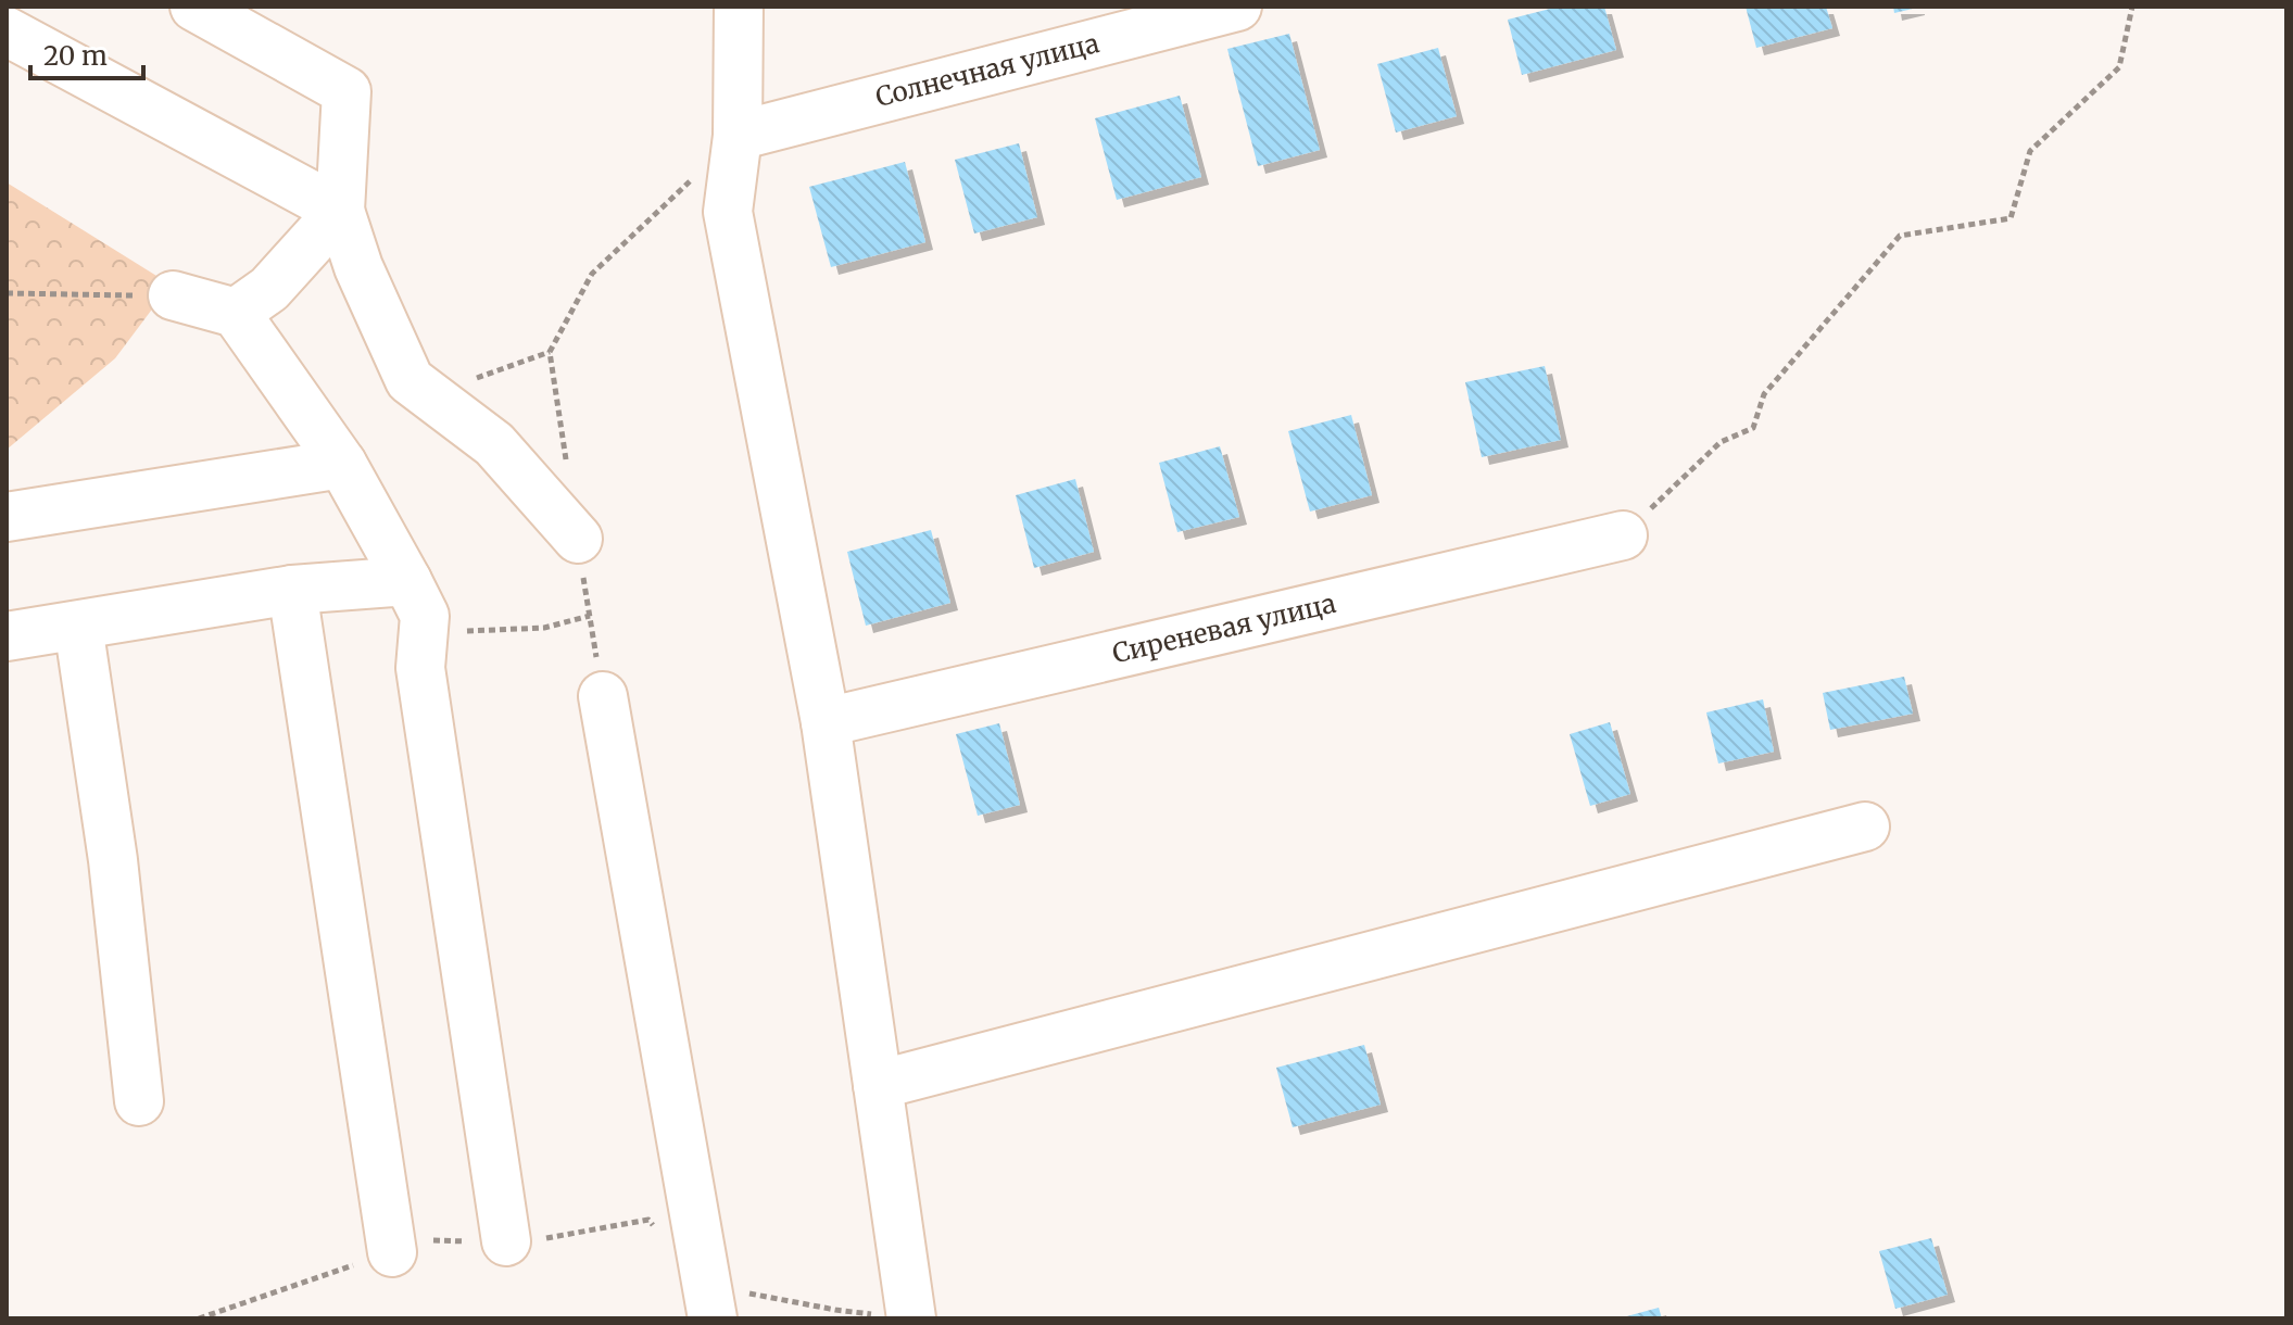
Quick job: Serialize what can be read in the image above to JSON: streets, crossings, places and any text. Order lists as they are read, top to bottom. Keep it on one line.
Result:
{"streets":{"street":["Солнечная улица","Сиреневая улица"]},"scale_bar":"20 m"}
